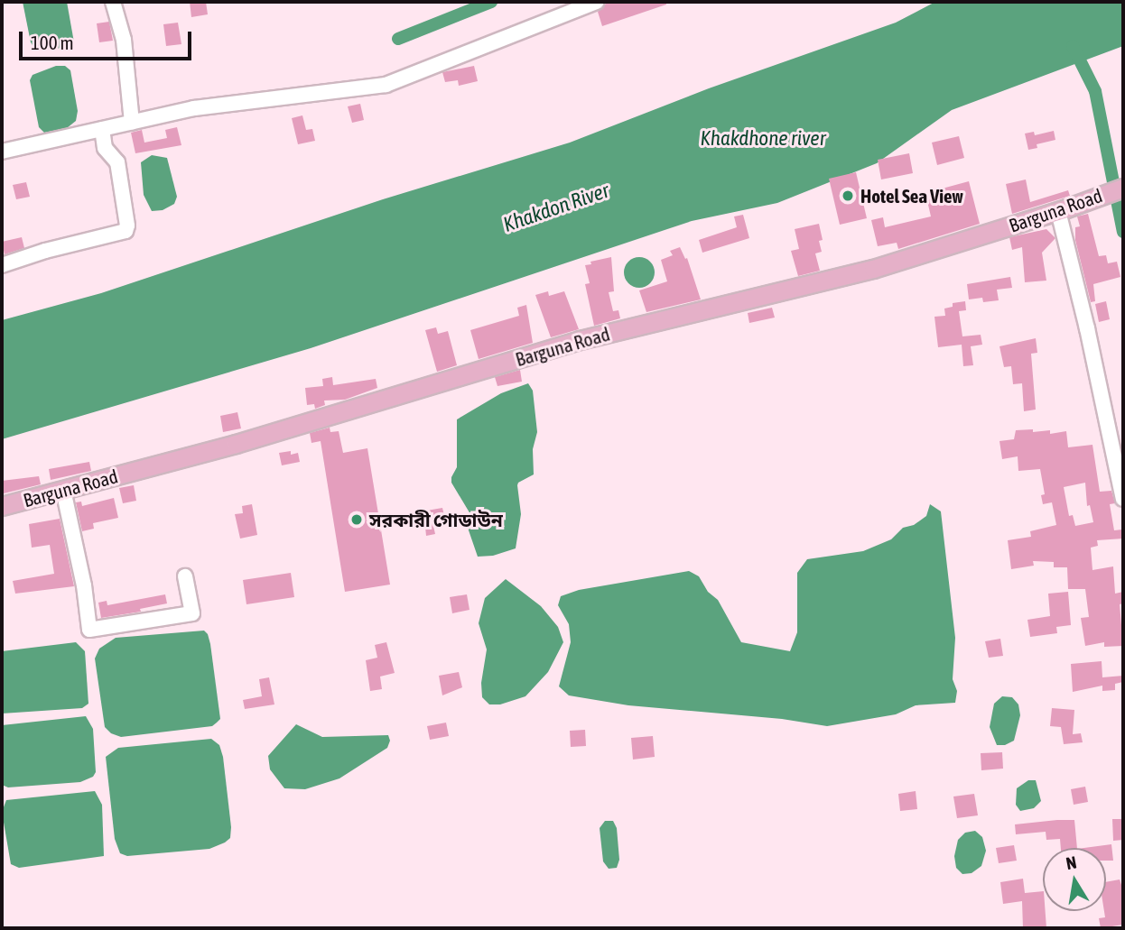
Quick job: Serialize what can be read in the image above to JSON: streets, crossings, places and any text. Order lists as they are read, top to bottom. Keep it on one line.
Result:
{"streets":{"main road":["Barguna Road"]},"water":["Khakdhone river","Khakdon River"],"places":["Hotel Sea View","সরকারী গোডাউন"],"scale_bar":"100 m","north":"top"}
